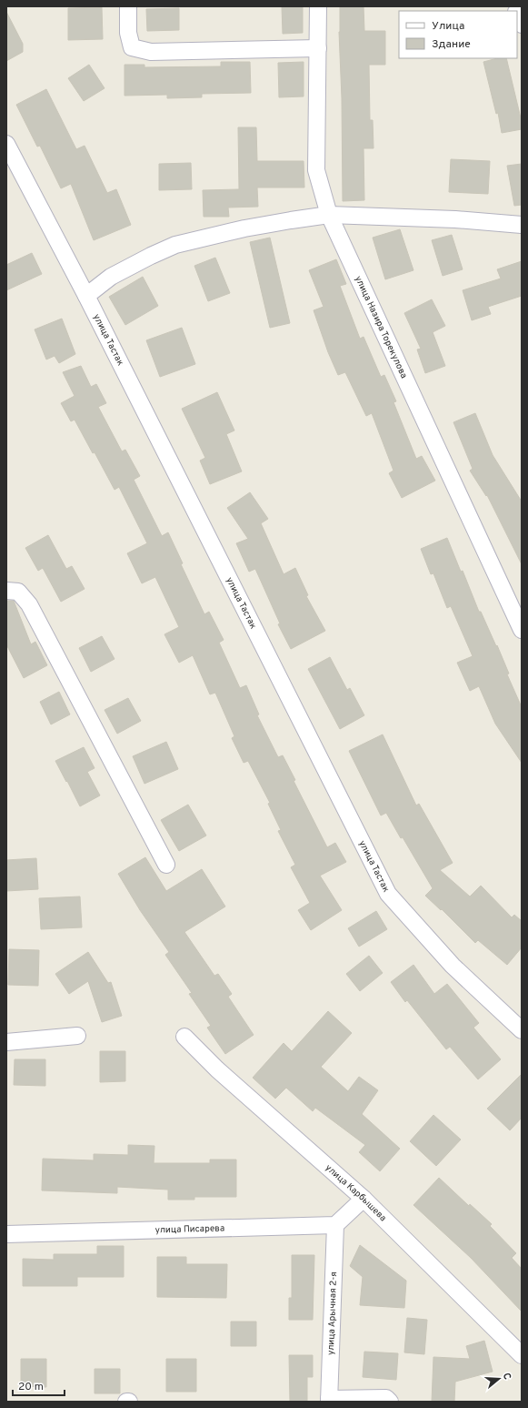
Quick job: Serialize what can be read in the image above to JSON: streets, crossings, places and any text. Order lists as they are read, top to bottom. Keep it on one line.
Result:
{"streets":{"street":["улица Назира Торекулова","улица Тастак","улица Карбышева","улица Писарева","улица Арычная 2-я"]},"crossings":[["улица Писарева","улица Арычная 2-я"]],"legend":["Улица","Здание"],"scale_bar":"20 m","north":"right"}
